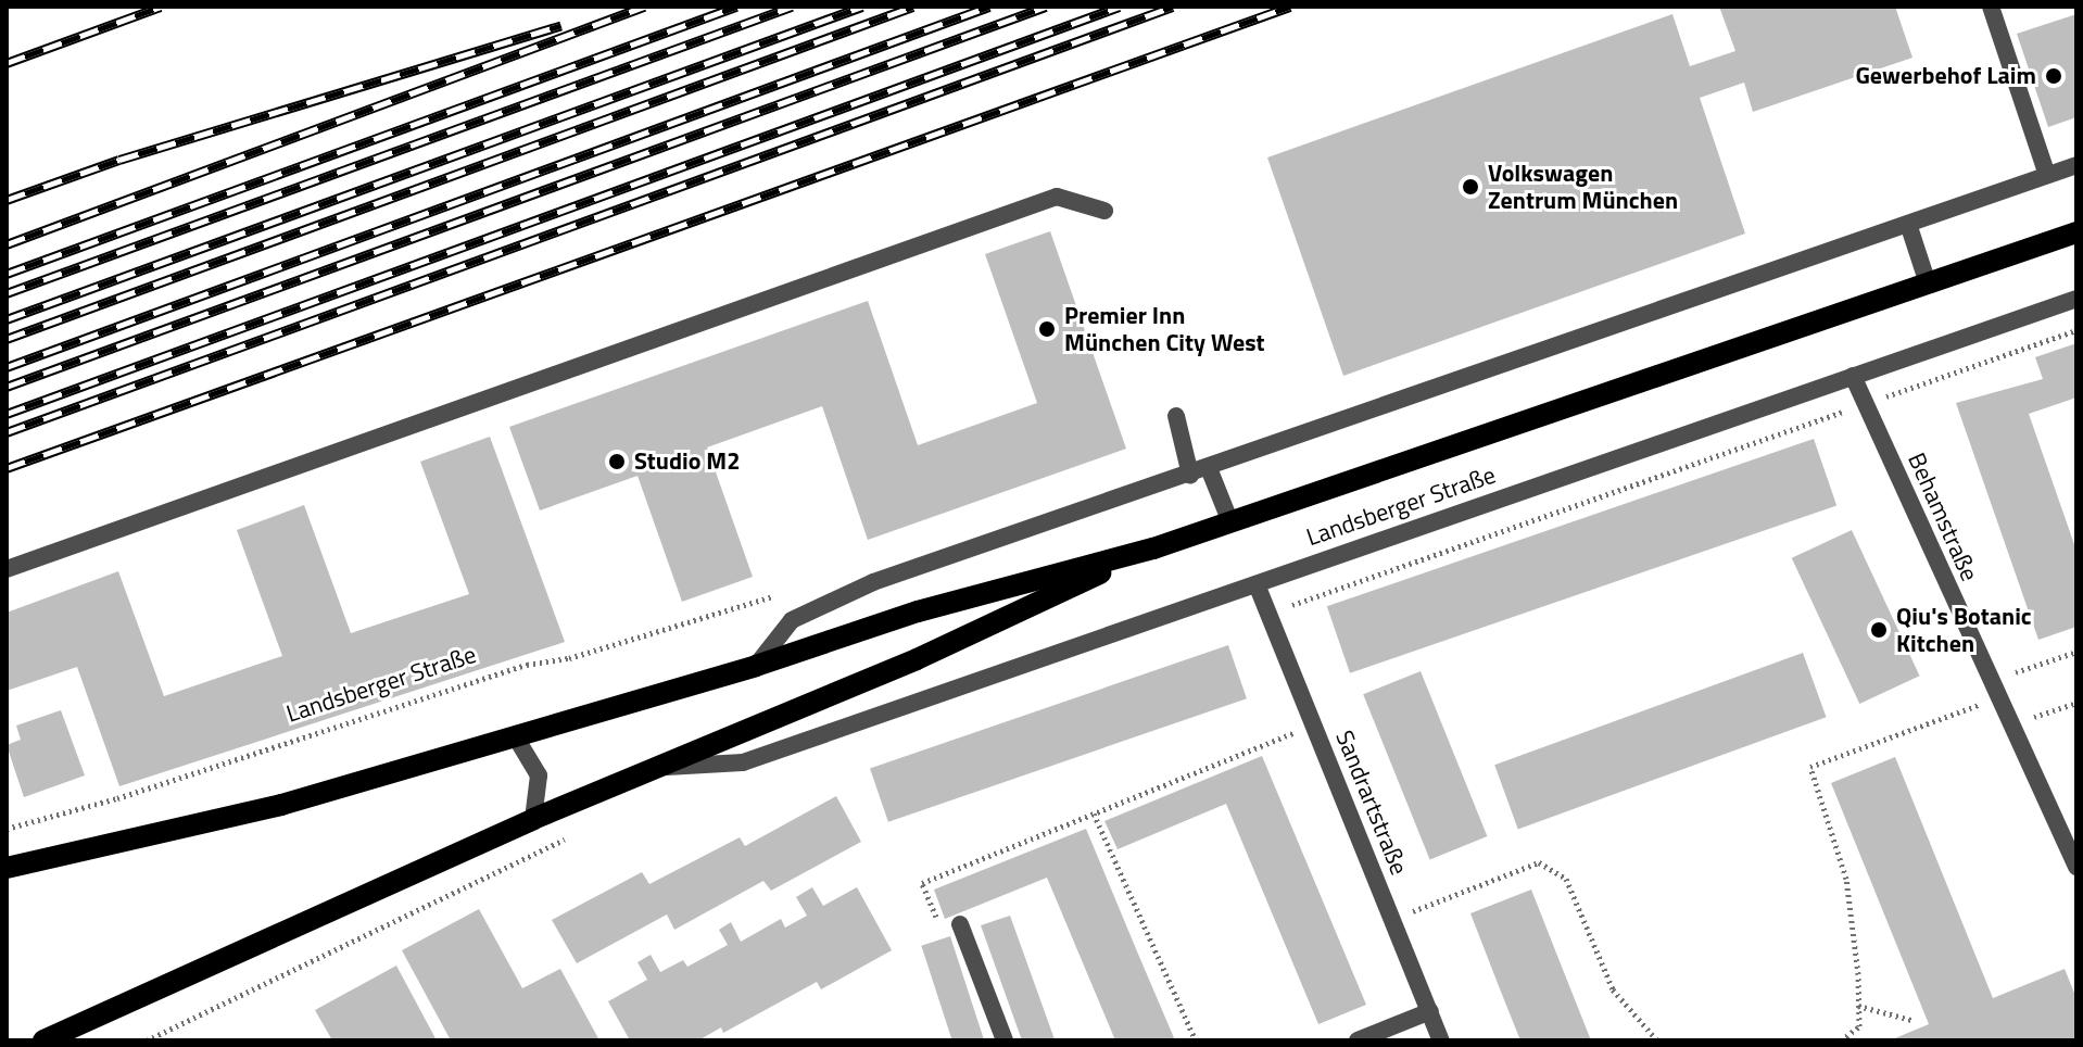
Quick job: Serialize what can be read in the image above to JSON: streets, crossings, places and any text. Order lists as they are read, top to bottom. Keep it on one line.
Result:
{"streets":{"main road":["Landsberger Straße"],"street":["Behamstraße","Sandrartstraße"]},"crossings":[["Landsberger Straße","Behamstraße"],["Landsberger Straße","Sandrartstraße"]],"places":["Gewerbehof Laim","Volkswagen Zentrum München","Premier Inn München City West","Studio M2","Qiu's Botanic Kitchen"]}
